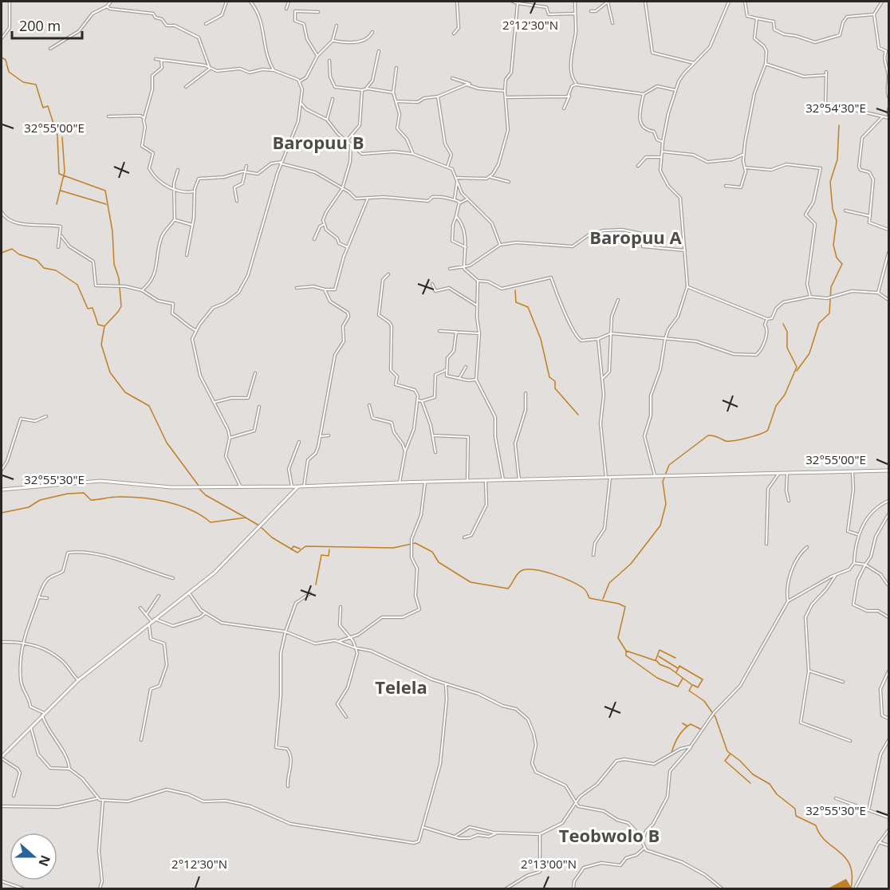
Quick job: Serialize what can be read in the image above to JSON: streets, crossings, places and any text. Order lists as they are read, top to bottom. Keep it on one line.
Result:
{"districts":["Baropuu B","Baropuu A","Telela","Teobwolo B"],"scale_bar":"200 m","north":"right","coordinates":["2°12'30\"N","32°54'30\"E","32°55'00\"E","32°55'30\"E","2°13'00\"N"]}
